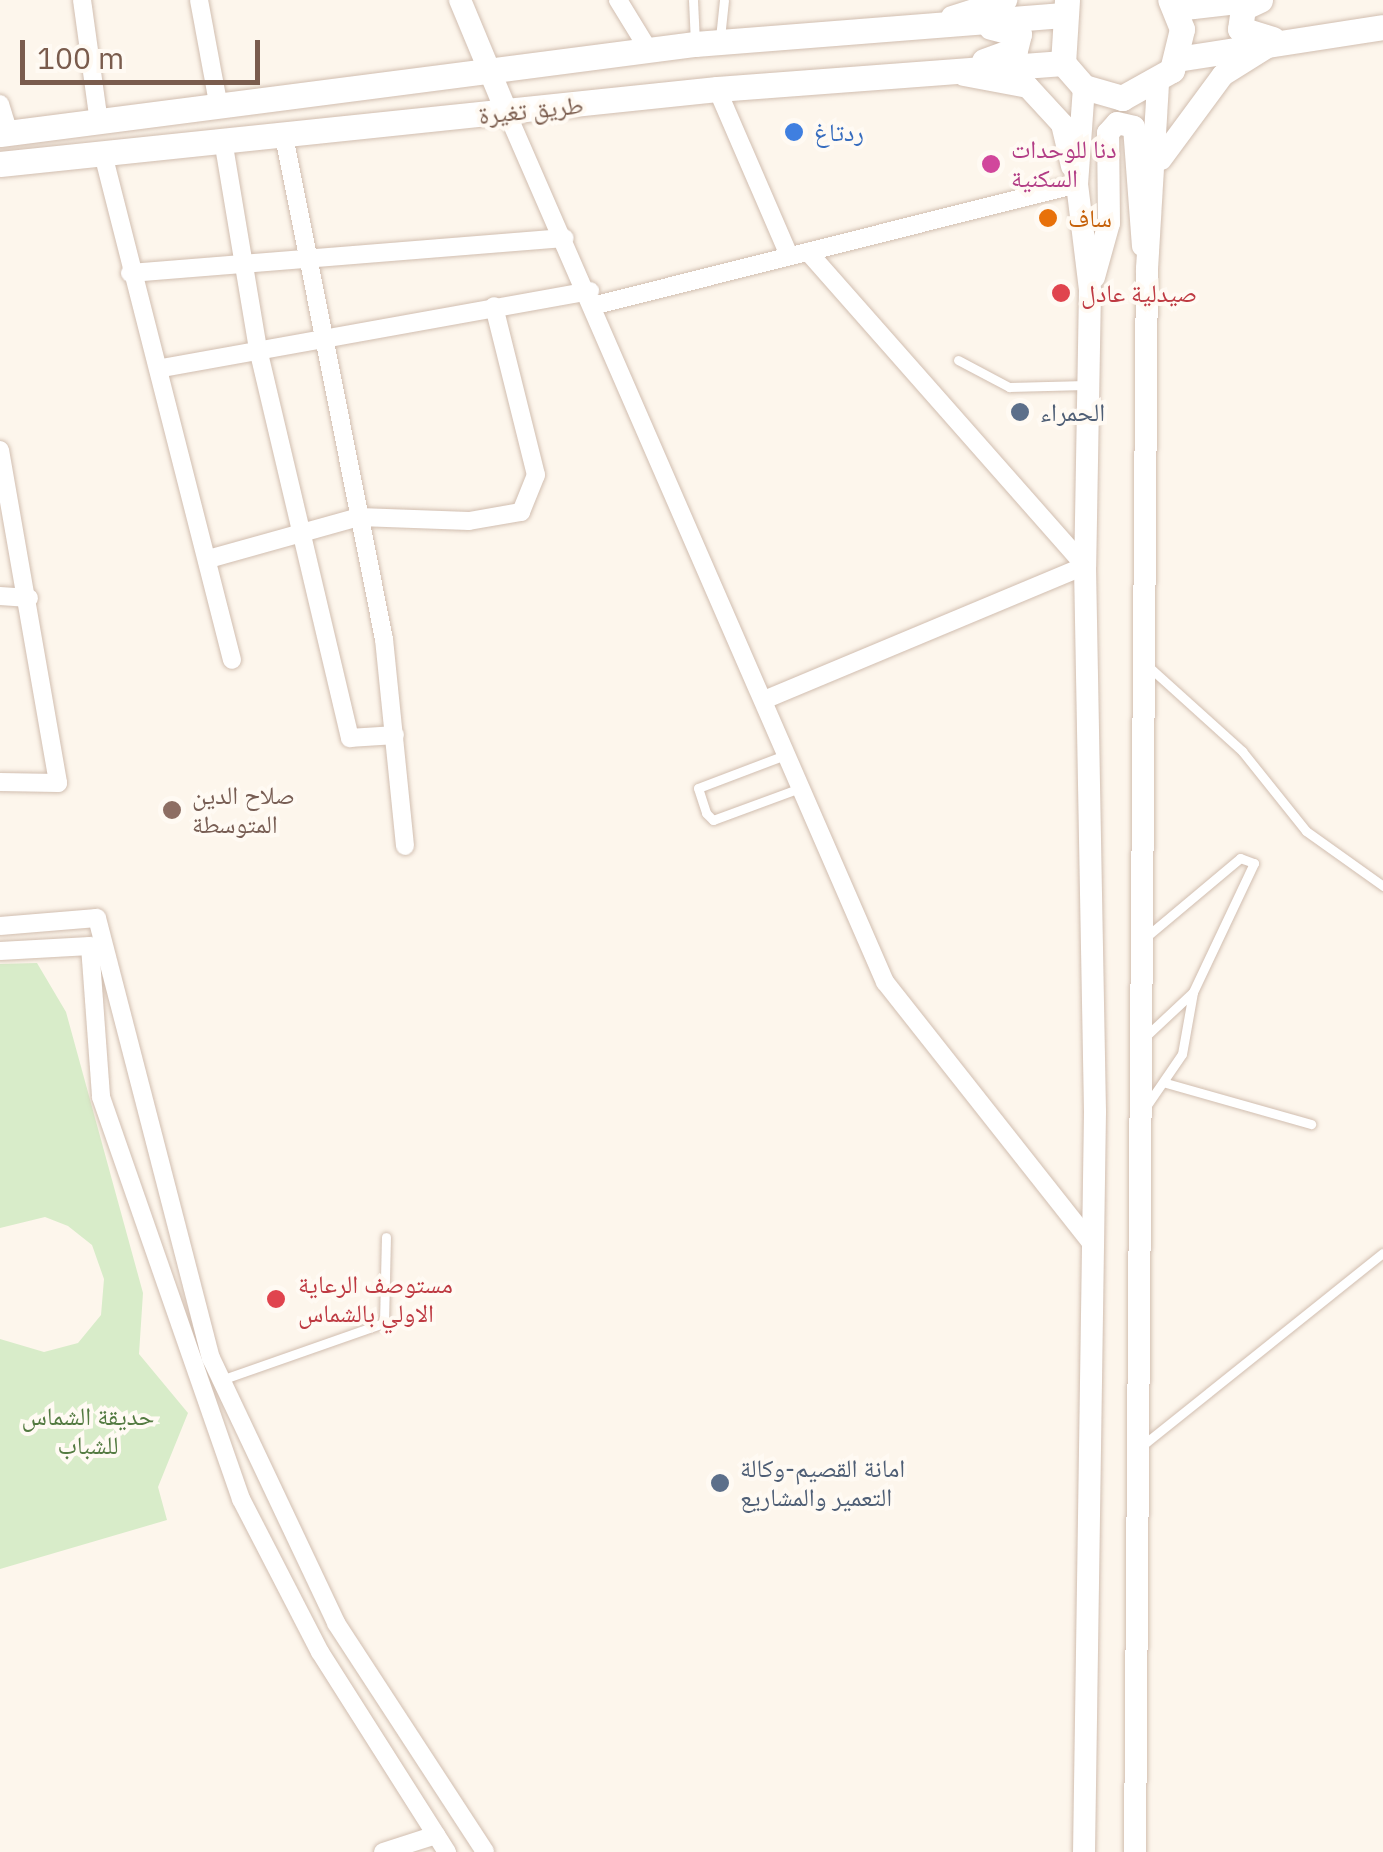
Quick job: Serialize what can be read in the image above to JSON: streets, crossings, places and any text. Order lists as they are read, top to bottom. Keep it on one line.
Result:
{"streets":{"main road":["طريق تغيرة"]},"parks":["حديقة الشماس للشباب"],"places":["ردتاغ","دنا للوحدات السكنية","ساف","صيدلية عادل","الحمراء","صلاح الدين المتوسطة","مستوصف الرعاية الاولي بالشماس","امانة القصيم-وكالة التعمير والمشاريع"],"scale_bar":"100 m"}
